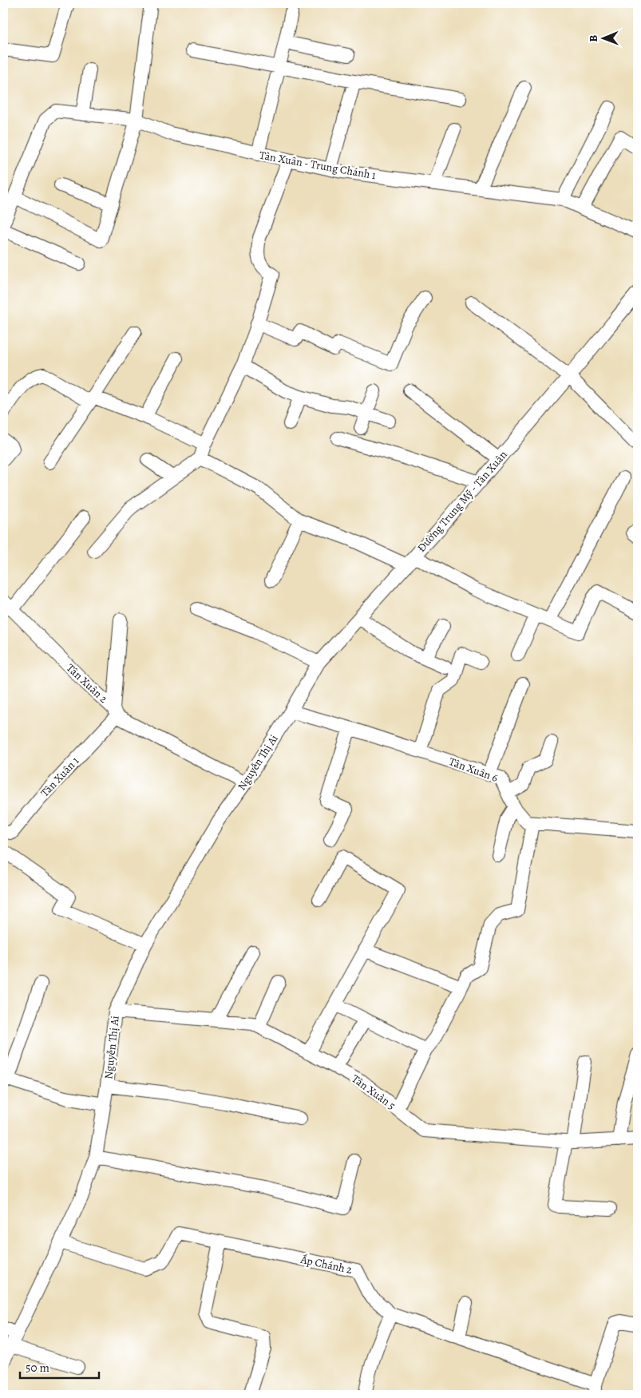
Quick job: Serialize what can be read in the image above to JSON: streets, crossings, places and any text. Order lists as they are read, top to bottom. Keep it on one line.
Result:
{"streets":{"street":["Tân Xuân - Trung Chánh 1","Đường Trung Mỹ - Tân Xuân","Tân Xuân 2","Nguyễn Thị Ai","Tân Xuân 6","Tân Xuân 1","Tân Xuân 5","Ấp Chánh 2"]},"crossings":[["Đường Trung Mỹ - Tân Xuân","Nguyễn Thị Ai"],["Đường Trung Mỹ - Tân Xuân","Tân Xuân 6"],["Tân Xuân 2","Nguyễn Thị Ai"],["Tân Xuân 2","Tân Xuân 1"],["Nguyễn Thị Ai","Tân Xuân 6"],["Nguyễn Thị Ai","Tân Xuân 5"],["Nguyễn Thị Ai","Ấp Chánh 2"]],"scale_bar":"50 m","north":"left"}
